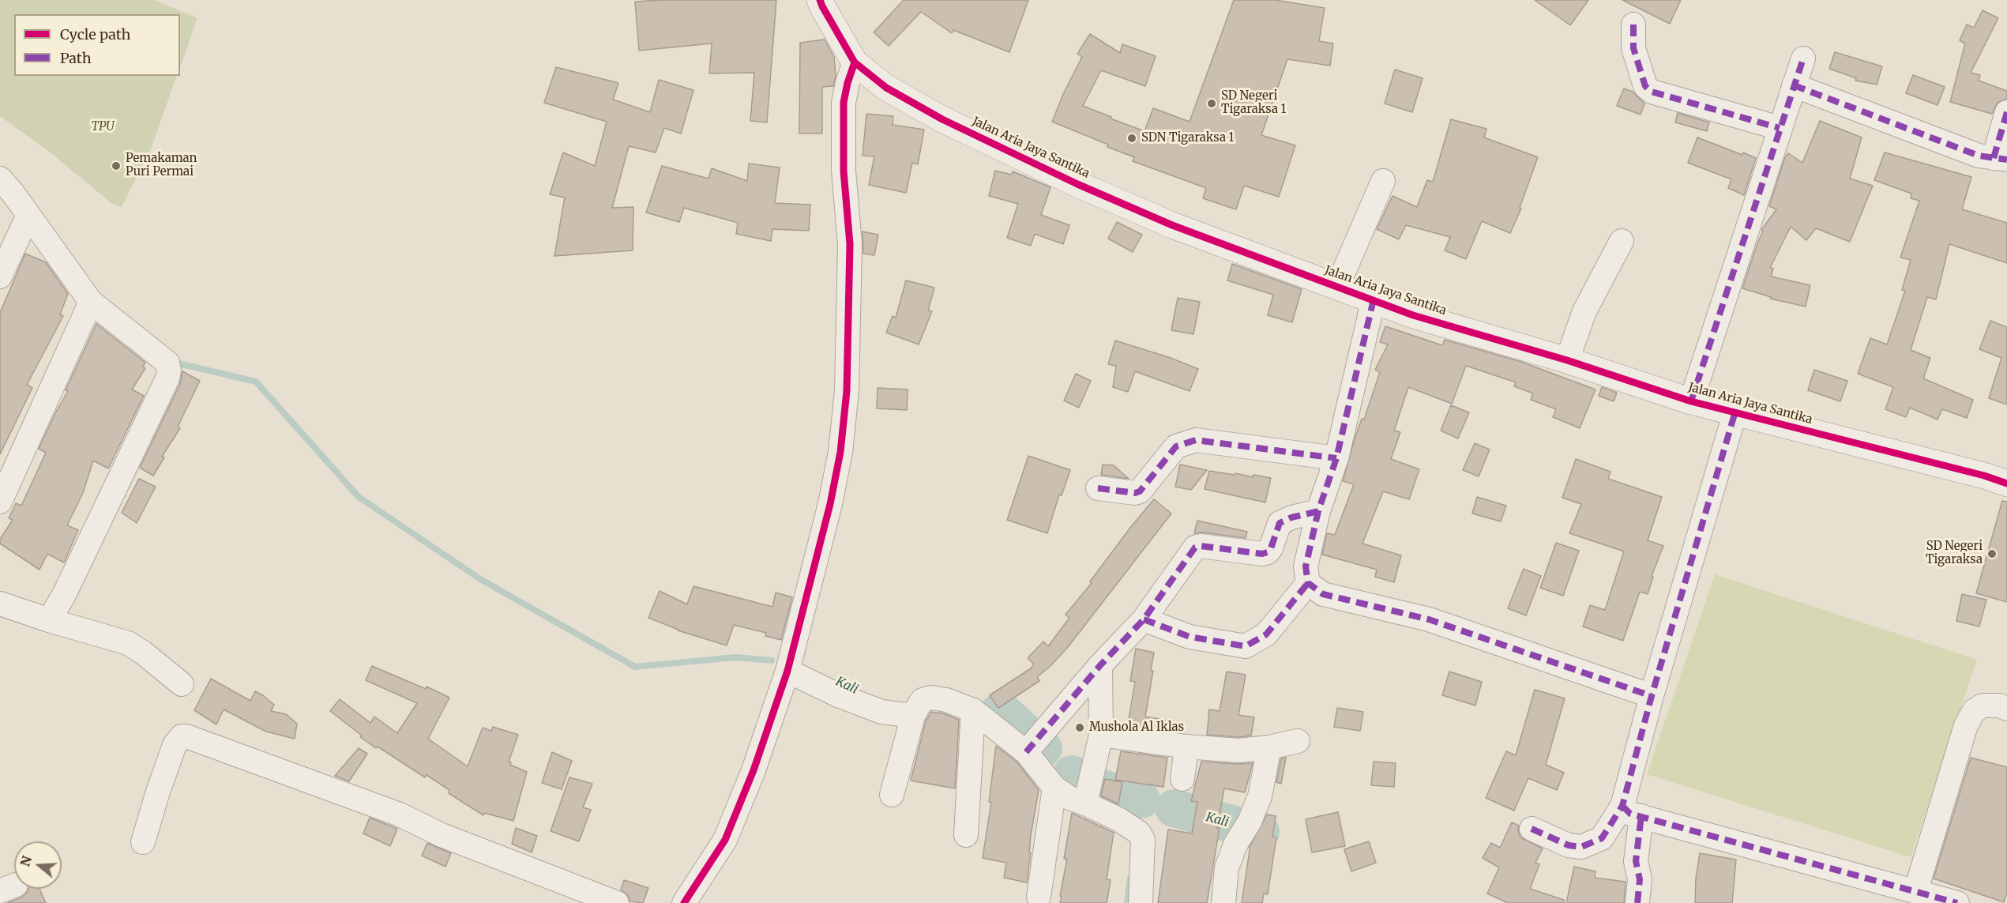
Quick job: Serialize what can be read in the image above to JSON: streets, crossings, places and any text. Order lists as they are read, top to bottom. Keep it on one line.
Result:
{"streets":{"street":["Jalan Aria Jaya Santika"]},"water":["Kali"],"parks":["TPU"],"places":["SD Negeri Tigaraksa 1","SDN Tigaraksa 1","Pemakaman Puri Permai","SD Negeri Tigaraksa","Mushola Al Iklas"],"legend":["Cycle path","Path"],"north":"left"}
